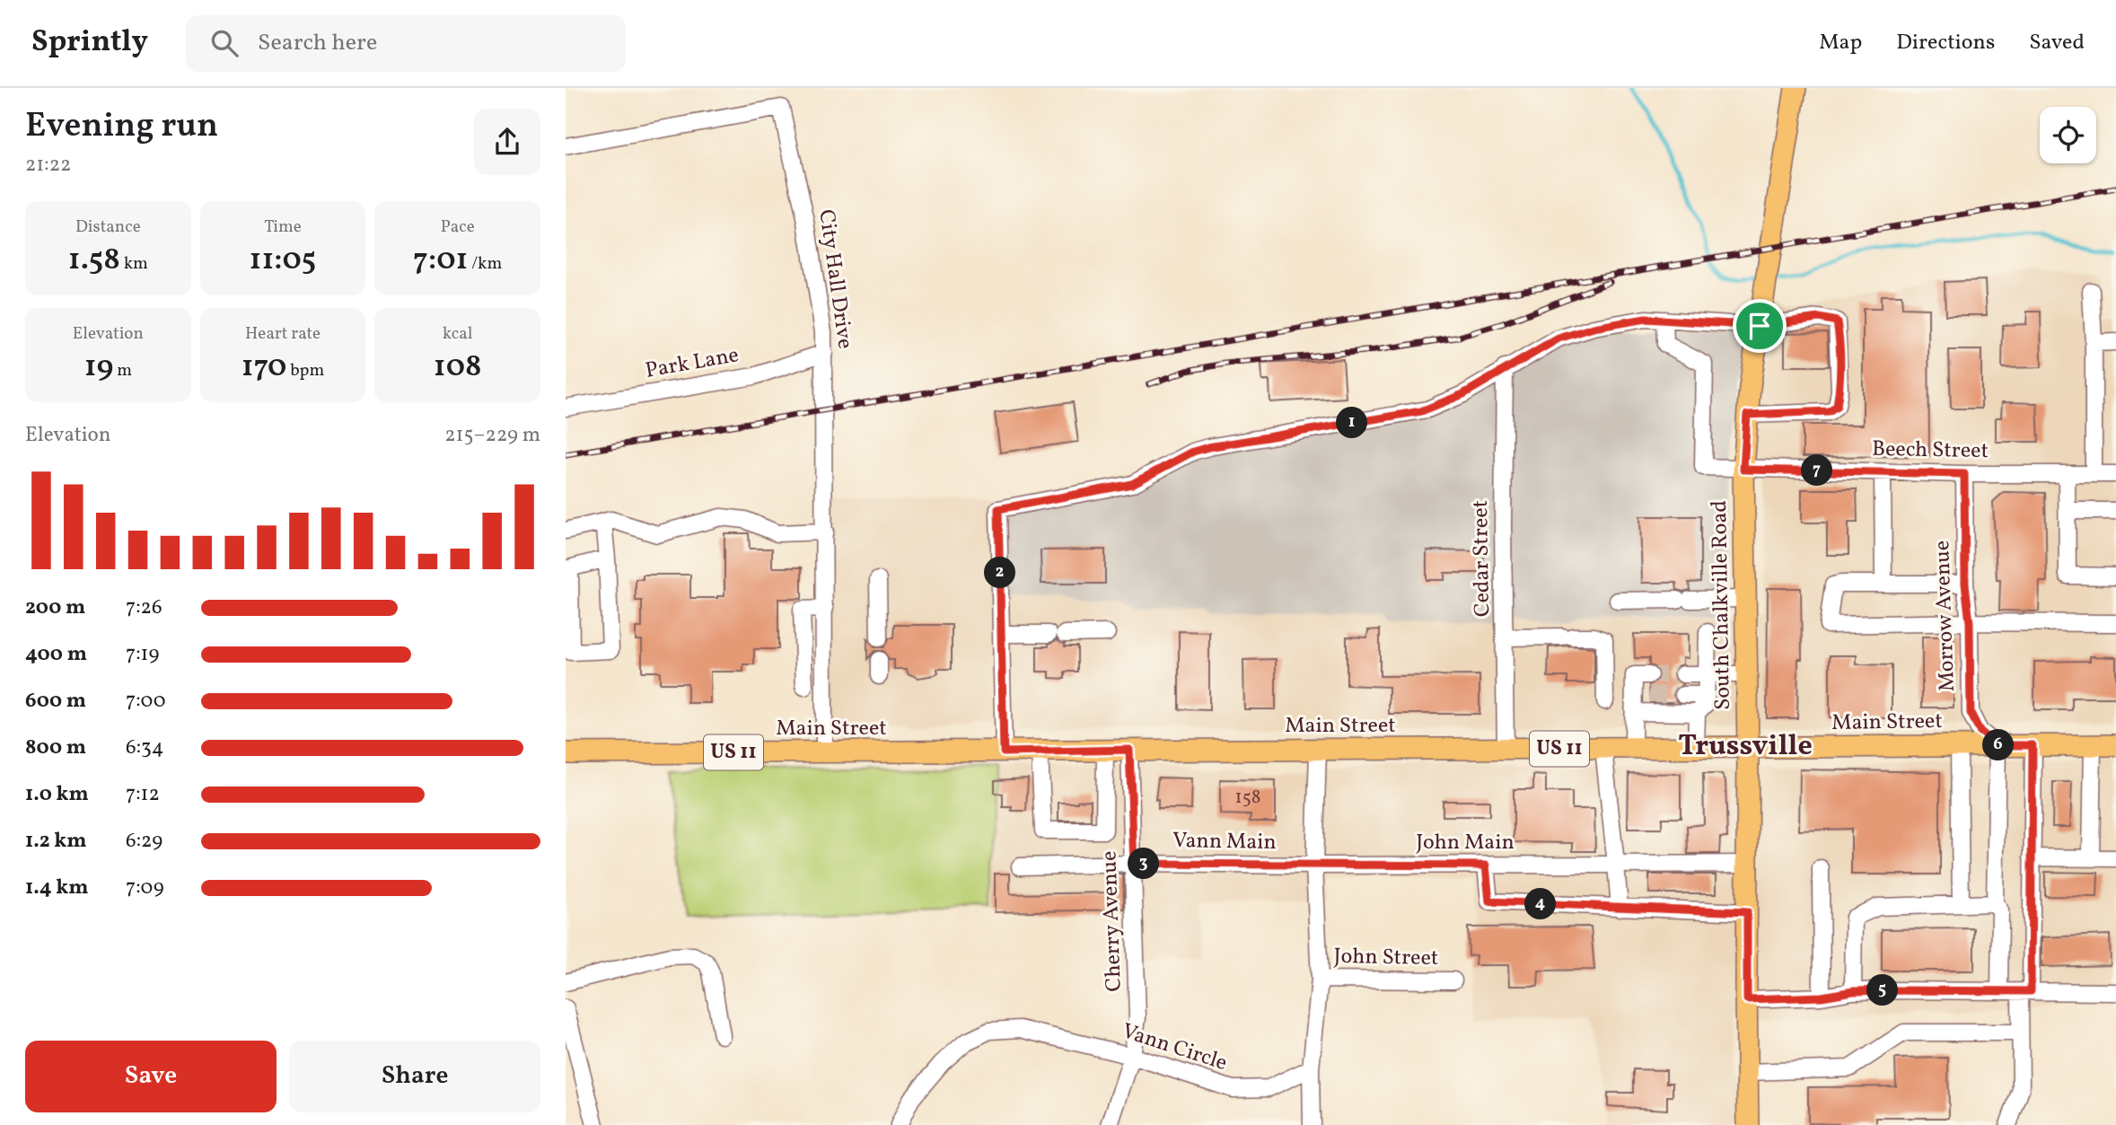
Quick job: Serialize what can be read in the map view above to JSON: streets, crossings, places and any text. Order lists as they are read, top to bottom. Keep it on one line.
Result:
{"streets":{"main road":["South Chalkville Road","Main Street","US 11"],"street":["City Hall Drive","Park Lane","Beech Street","Cedar Street","Morrow Avenue","Vann Main","John Main","Cherry Avenue","John Street","Vann Circle"]},"crossings":[["City Hall Drive","Park Lane"],["City Hall Drive","Main Street"],["Beech Street","South Chalkville Road"],["Beech Street","Morrow Avenue"],["Cedar Street","Main Street"],["South Chalkville Road","Main Street"],["South Chalkville Road","John Main"],["Morrow Avenue","Main Street"],["Main Street","Cherry Avenue"],["Vann Main","John Main"],["Vann Main","Cherry Avenue"],["Cherry Avenue","Vann Circle"]],"districts":["Trussville"],"house_numbers":["158"],"page":{"header":"Sprintly","search":"Search here","nav":["Map","Directions","Saved"],"heading":["Evening run","21:22"],"stats":[["Distance","1.58 km"],["Time","11:05"],["Pace","7:01 /km"],["Elevation","19 m"],["Heart rate","170 bpm"],["kcal","108"]],"pins":["1","7","2","6","3","4","5"],"chart":["Elevation","215–229 m"],"list":[{"name":"200 m","note":"7:26"},{"name":"400 m","note":"7:19"},{"name":"600 m","note":"7:00"},{"name":"800 m","note":"6:34"},{"name":"1.0 km","note":"7:12"},{"name":"1.2 km","note":"6:29"},{"name":"1.4 km","note":"7:09"}],"buttons":["Save","Share"]}}
